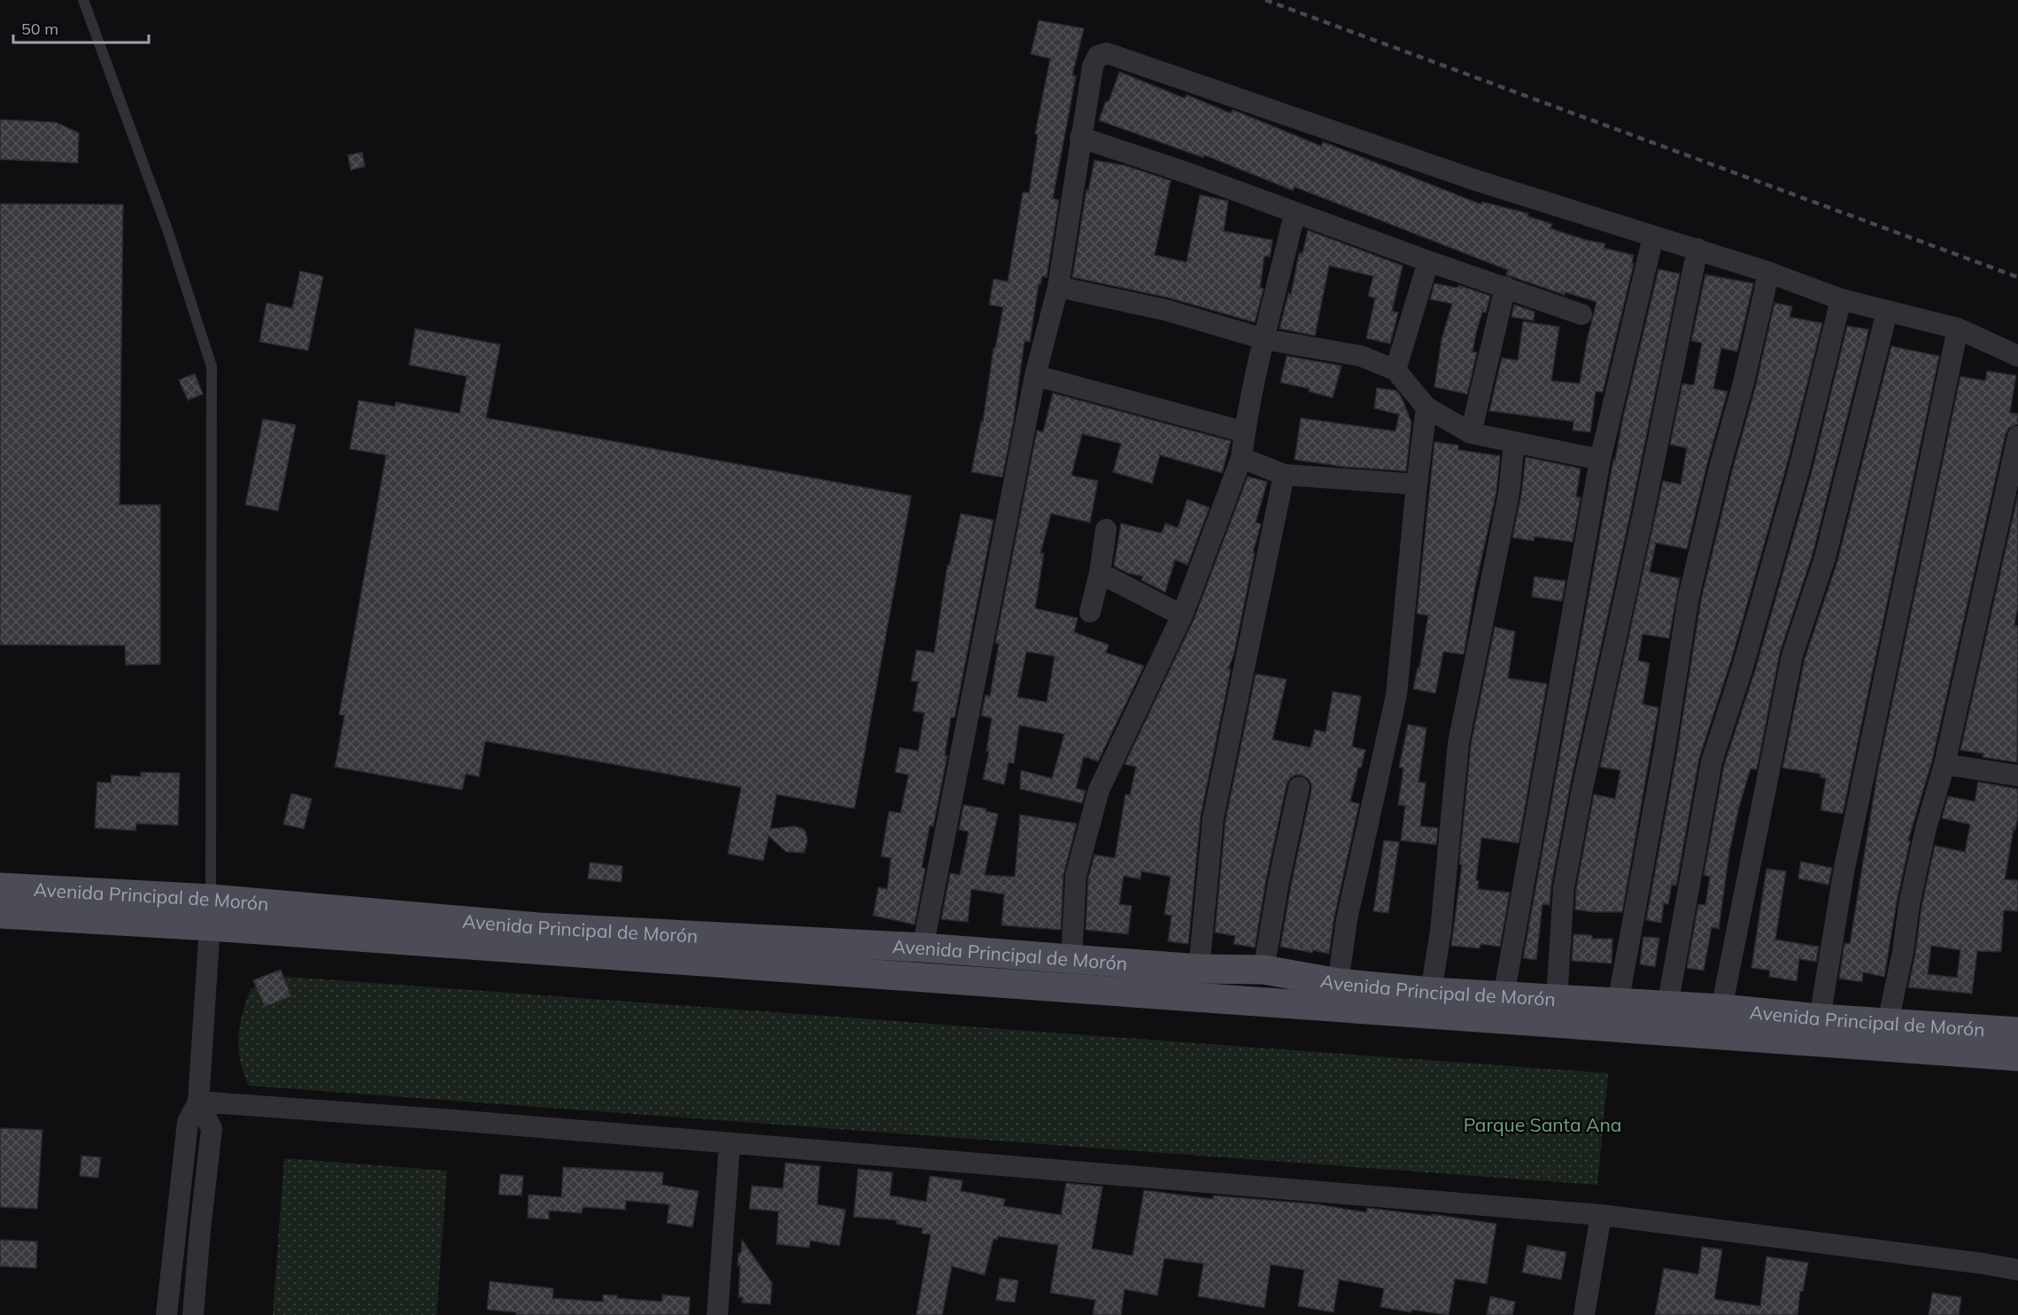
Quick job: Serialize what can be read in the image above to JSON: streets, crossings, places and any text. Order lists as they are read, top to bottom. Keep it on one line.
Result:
{"streets":{"main road":["Avenida Principal de Morón"]},"parks":["Parque Santa Ana"],"scale_bar":"50 m"}
